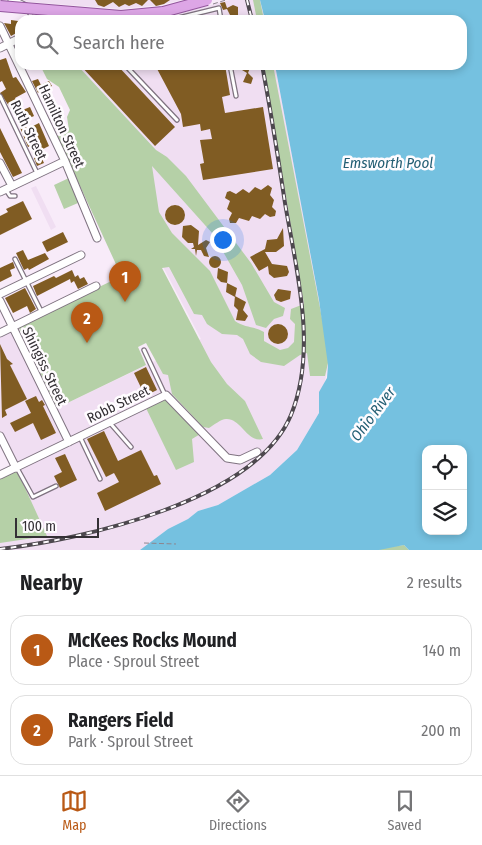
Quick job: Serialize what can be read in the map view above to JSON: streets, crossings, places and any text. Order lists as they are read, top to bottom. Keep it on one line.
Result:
{"streets":{"street":["Hamilton Street","Shingiss Street","Robb Street"],"lane":["Ruth Street"]},"crossings":[["Shingiss Street","Robb Street"]],"water":["Emsworth Pool","Ohio River"],"scale_bar":"100 m","page":{"search":"Search here","pins":["1","2"],"scale":"100 m","heading":["Nearby","2 results"],"list":[{"mark":"1","name":"McKees Rocks Mound","note":"Place · Sproul Street","value":"140 m"},{"mark":"2","name":"Rangers Field","note":"Park · Sproul Street","value":"200 m"}],"nav":["Map","Directions","Saved"]}}
